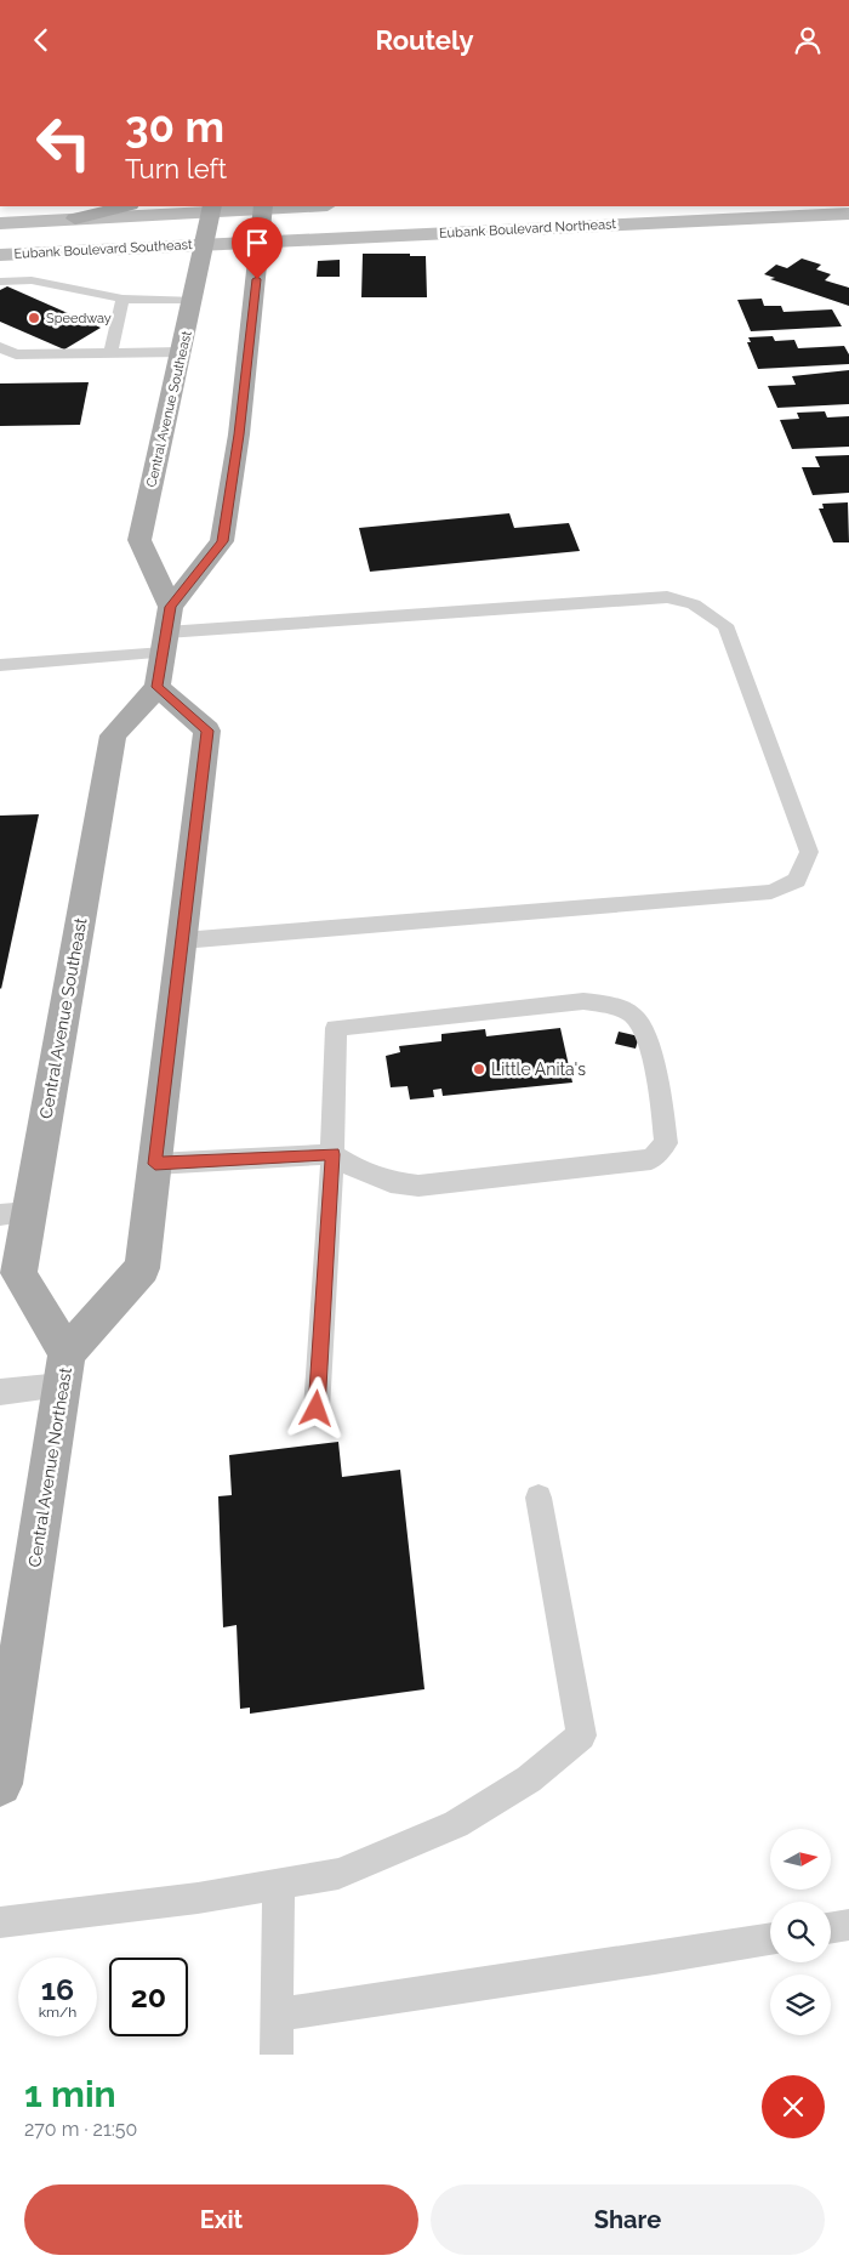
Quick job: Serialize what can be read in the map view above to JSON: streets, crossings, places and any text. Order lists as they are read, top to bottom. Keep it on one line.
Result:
{"streets":{"main road":["Eubank Boulevard Northeast","Eubank Boulevard Southeast","Central Avenue Southeast","Central Avenue Northeast"]},"crossings":[["Eubank Boulevard Northeast","Eubank Boulevard Southeast"],["Eubank Boulevard Northeast","Central Avenue Southeast"],["Eubank Boulevard Southeast","Central Avenue Southeast"],["Central Avenue Southeast","Central Avenue Northeast"]],"places":["Speedway","Little Anita's"],"north":"right","page":{"header":"Routely","turn":["30 m","Turn left"],"speed":"16 km/h","limit":"20","heading":["1 min","270 m · 21:50"],"buttons":["Exit","Share"]}}
